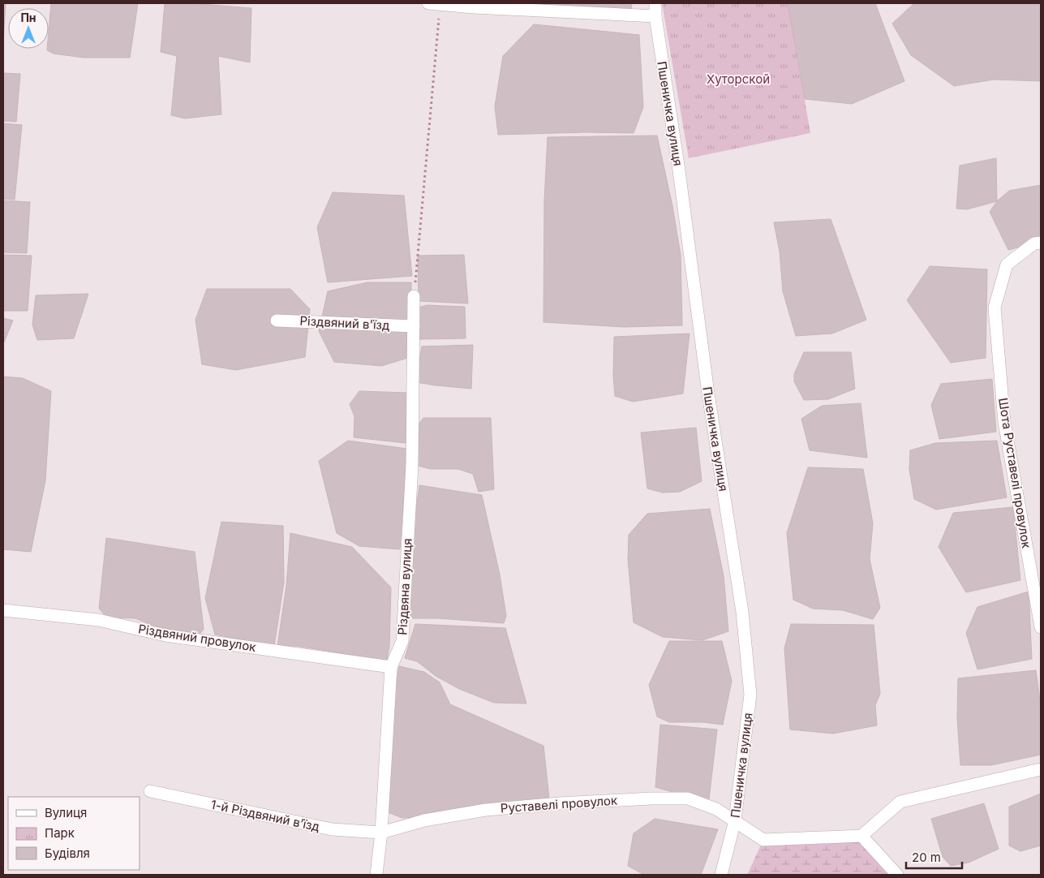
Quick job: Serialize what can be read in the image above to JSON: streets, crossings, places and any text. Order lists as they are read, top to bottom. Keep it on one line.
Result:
{"streets":{"street":["Пшеничка вулиця","Різдвяний в'їзд","Шота Руставелі провулок","Різдвяна вулиця","Різдвяний провулок","Руставелі провулок","1-й Різдвяний в’їзд"]},"crossings":[["Пшеничка вулиця","Руставелі провулок"],["Різдвяний в'їзд","Різдвяна вулиця"],["Різдвяна вулиця","Різдвяний провулок"],["Різдвяна вулиця","Руставелі провулок"],["Різдвяна вулиця","1-й Різдвяний в’їзд"],["Руставелі провулок","1-й Різдвяний в’їзд"]],"parks":["Хуторской"],"legend":["Вулиця","Парк","Будівля"],"scale_bar":"20 m","north":"top"}
